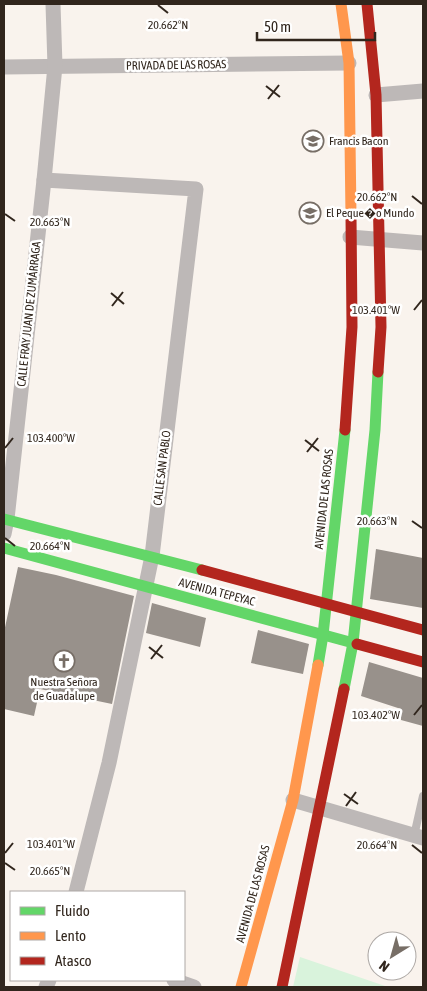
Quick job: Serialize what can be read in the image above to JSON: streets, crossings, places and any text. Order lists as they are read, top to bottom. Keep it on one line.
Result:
{"streets":{"street":["PRIVADA DE LAS ROSAS","CALLE FRAY JUAN DE ZUMÁRRAGA","CALLE SAN PABLO","AVENIDA DE LAS ROSAS","AVENIDA TEPEYAC"]},"crossings":[["PRIVADA DE LAS ROSAS","CALLE FRAY JUAN DE ZUMÁRRAGA"],["PRIVADA DE LAS ROSAS","AVENIDA DE LAS ROSAS"],["CALLE FRAY JUAN DE ZUMÁRRAGA","CALLE SAN PABLO"],["CALLE FRAY JUAN DE ZUMÁRRAGA","AVENIDA TEPEYAC"],["CALLE SAN PABLO","AVENIDA TEPEYAC"],["AVENIDA DE LAS ROSAS","AVENIDA TEPEYAC"]],"places":{"school or university":["Francis Bacon","El Peque�o Mundo"],"church":["Nuestra Señora de Guadalupe"]},"legend":["Fluido","Lento","Atasco"],"scale_bar":"50 m","north":"bottom left","coordinates":["20.662°N","20.663°N","103.401°W","103.400°W","20.664°N","103.402°W","20.665°N"]}
